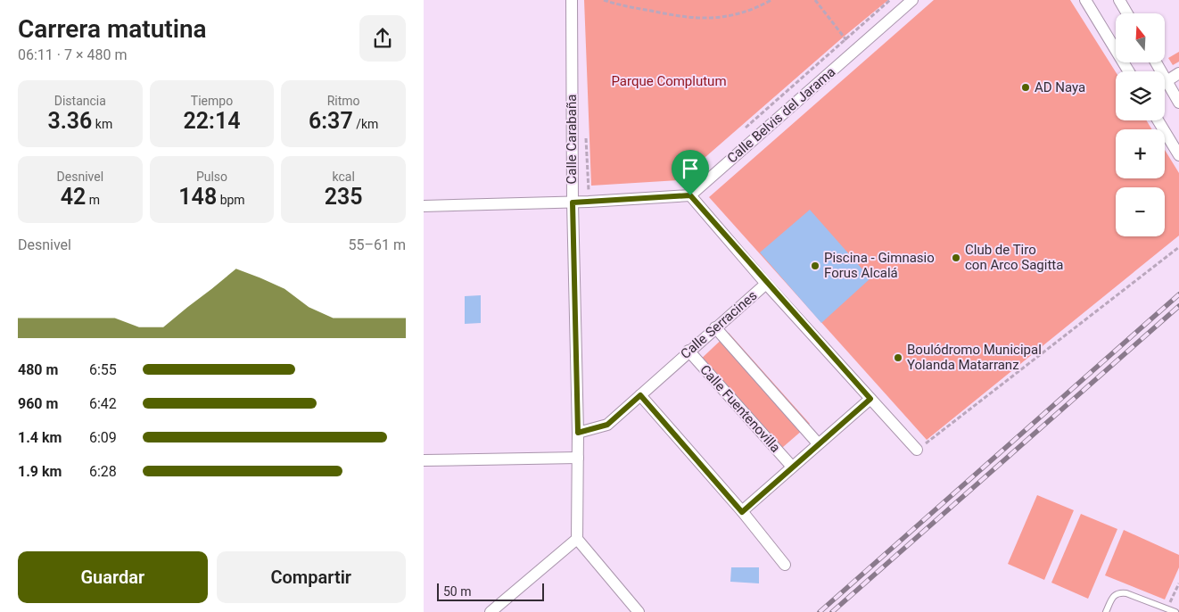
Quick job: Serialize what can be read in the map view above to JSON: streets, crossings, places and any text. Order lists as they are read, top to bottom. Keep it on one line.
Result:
{"streets":{"street":["Calle Belvis del Jarama","Calle Carabaña","Calle Serracines","Calle Fuentenovilla"]},"crossings":[["Calle Belvis del Jarama","Calle Serracines"],["Calle Carabaña","Calle Serracines"],["Calle Serracines","Calle Fuentenovilla"]],"parks":["Parque Complutum"],"places":["AD Naya","Club de Tiro con Arco Sagitta","Piscina - Gimnasio Forus Alcalá","Boulódromo Municipal Yolanda Matarranz"],"scale_bar":"50 m","north":"top","page":{"heading":["Carrera matutina","06:11 · 7 × 480 m"],"map_buttons":["+","−"],"stats":[["Distancia","3.36 km"],["Tiempo","22:14"],["Ritmo","6:37 /km"],["Desnivel","42 m"],["Pulso","148 bpm"],["kcal","235"]],"chart":["Desnivel","55–61 m"],"list":[{"name":"480 m","note":"6:55"},{"name":"960 m","note":"6:42"},{"name":"1.4 km","note":"6:09"},{"name":"1.9 km","note":"6:28"}],"buttons":["Guardar","Compartir"],"scale":"50 m"}}
